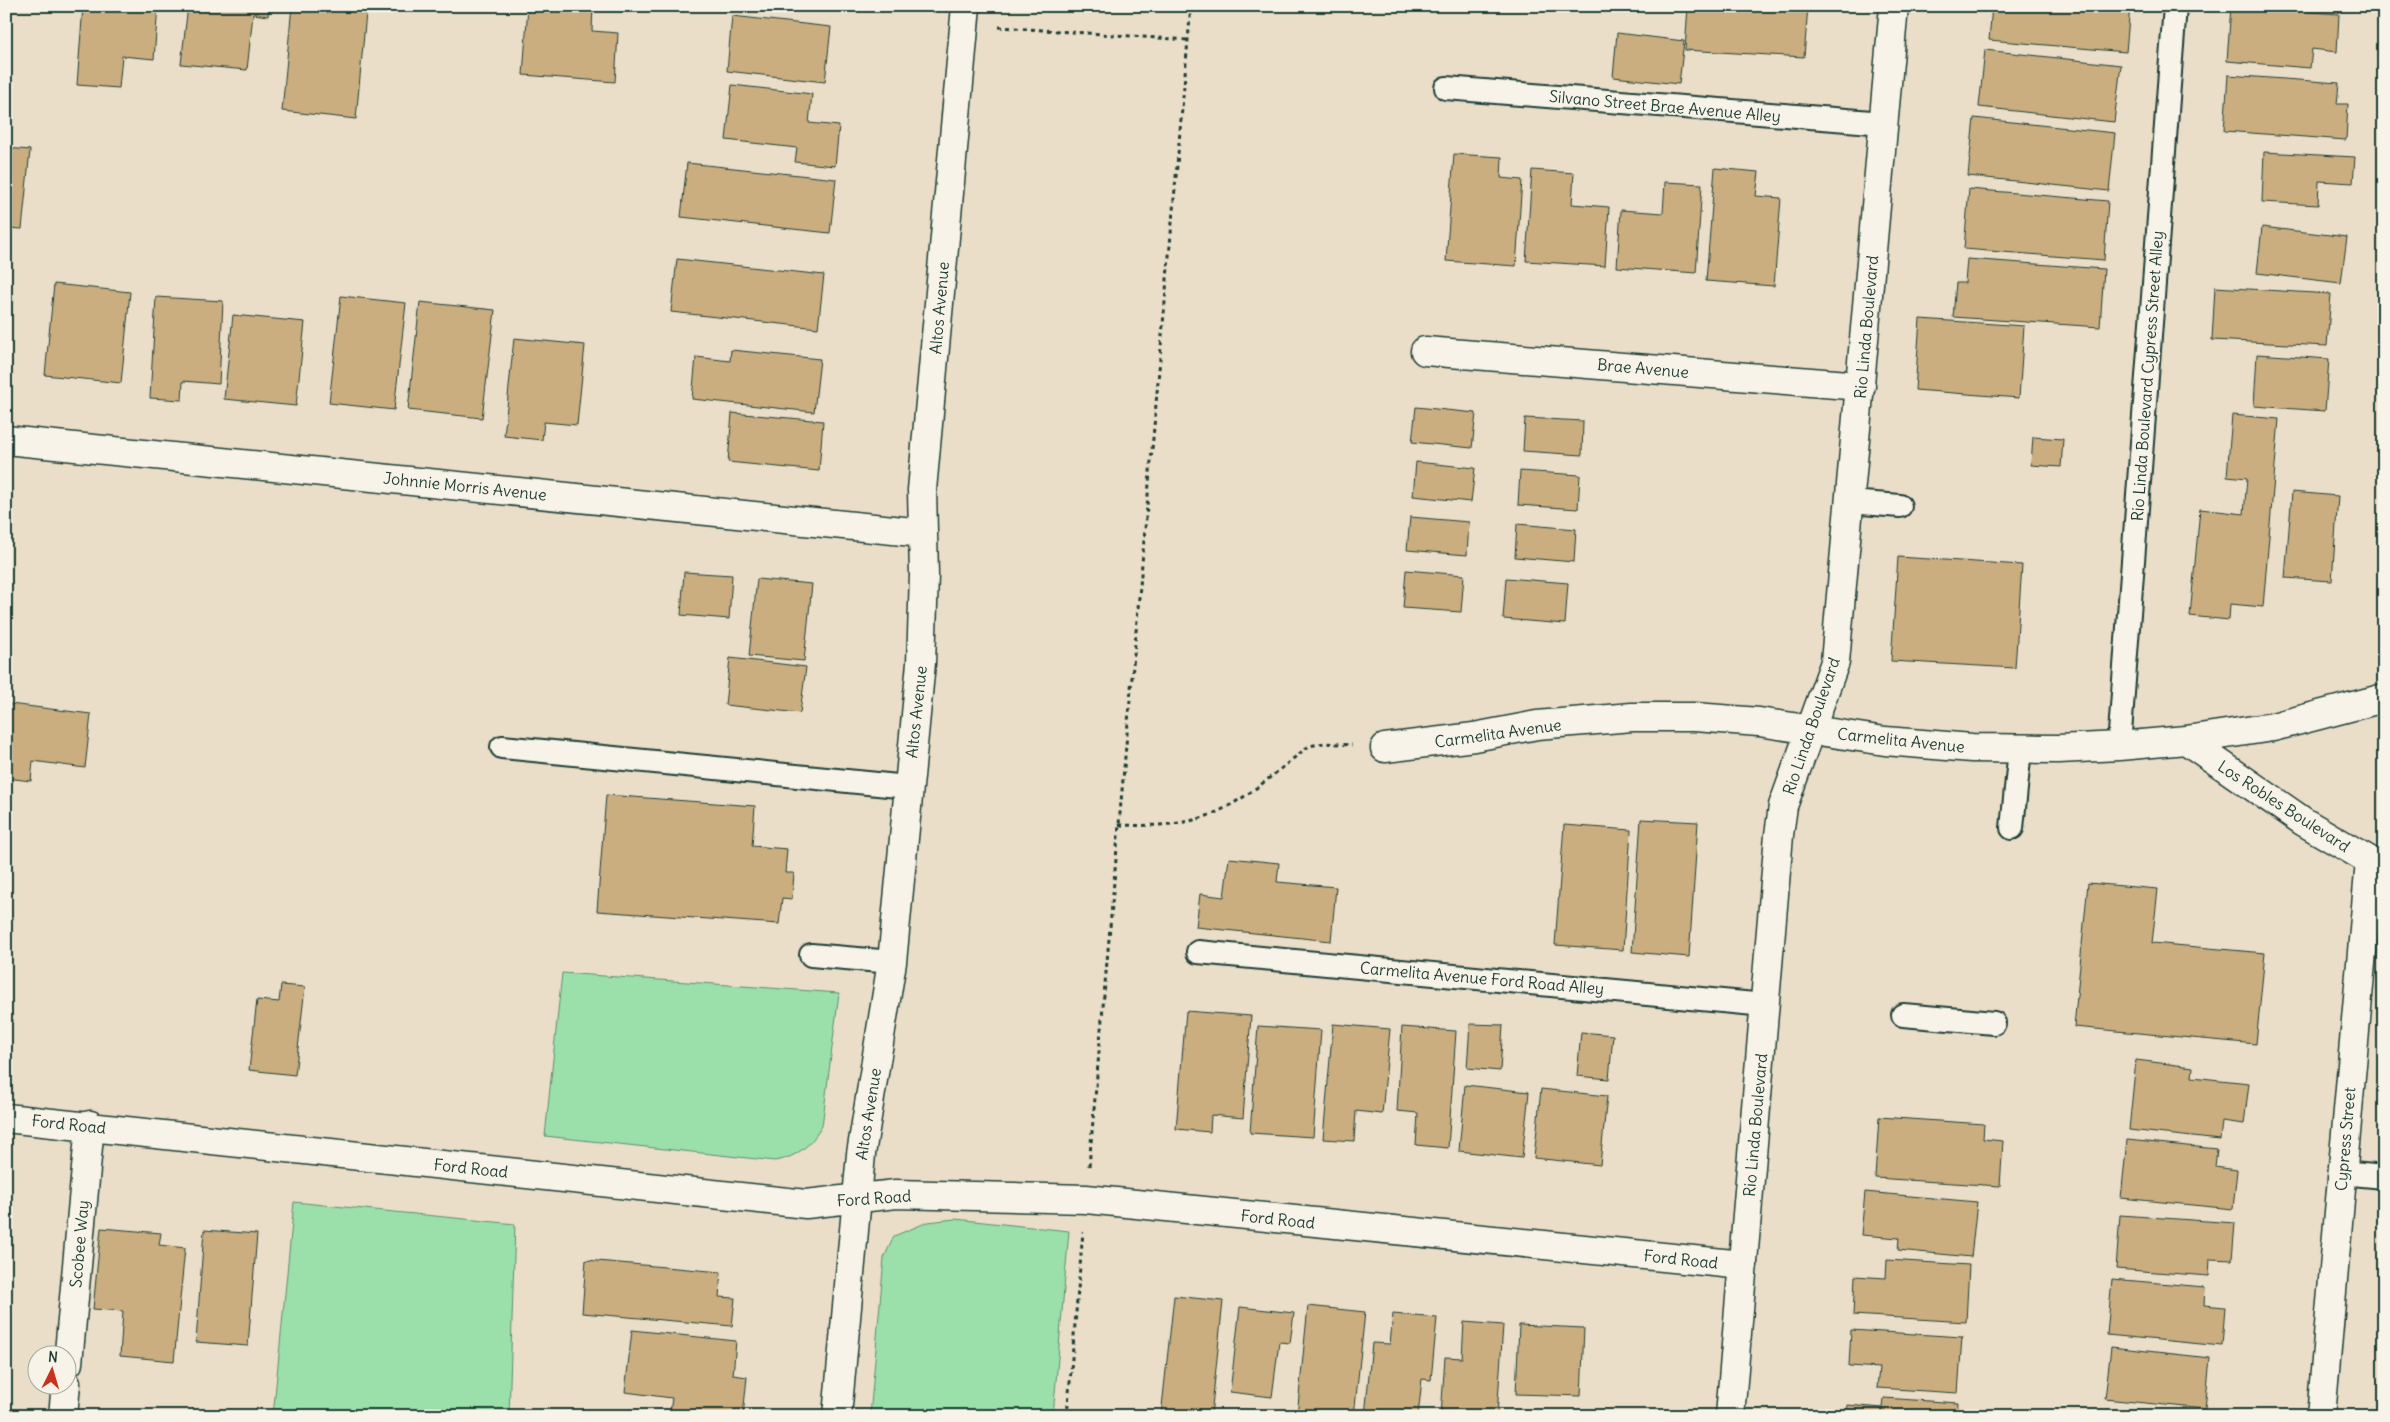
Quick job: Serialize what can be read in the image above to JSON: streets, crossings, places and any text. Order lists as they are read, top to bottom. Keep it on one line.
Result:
{"streets":{"street":["Altos Avenue","Rio Linda Boulevard","Brae Avenue","Johnnie Morris Avenue","Carmelita Avenue","Los Robles Boulevard","Ford Road","Cypress Street","Scobee Way"],"lane":["Silvano Street Brae Avenue Alley","Rio Linda Boulevard Cypress Street Alley","Carmelita Avenue Ford Road Alley"]},"crossings":[["Silvano Street Brae Avenue Alley","Rio Linda Boulevard"],["Altos Avenue","Johnnie Morris Avenue"],["Altos Avenue","Ford Road"],["Rio Linda Boulevard","Brae Avenue"],["Rio Linda Boulevard","Carmelita Avenue"],["Rio Linda Boulevard","Carmelita Avenue Ford Road Alley"],["Rio Linda Boulevard","Ford Road"],["Rio Linda Boulevard Cypress Street Alley","Carmelita Avenue"],["Carmelita Avenue","Los Robles Boulevard"],["Los Robles Boulevard","Cypress Street"],["Ford Road","Scobee Way"]],"north":"top"}
